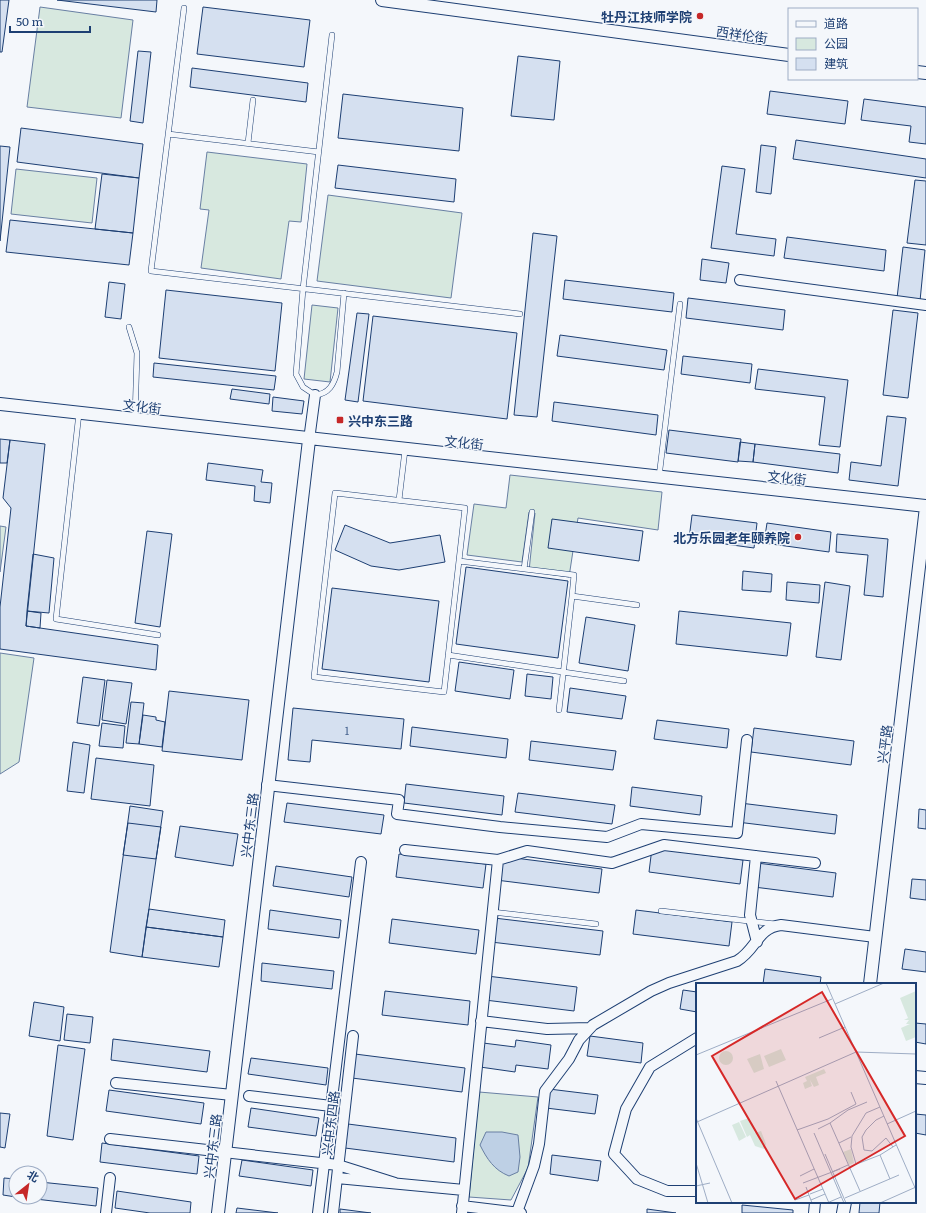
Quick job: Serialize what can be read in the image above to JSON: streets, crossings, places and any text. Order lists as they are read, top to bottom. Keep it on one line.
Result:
{"streets":{"street":["西祥伦街","文化街","兴平路","兴中东三路","兴中东四路"]},"crossings":[["文化街","兴平路"],["文化街","兴中东三路"]],"places":{"other":["牡丹江技师学院","北方乐园老年颐养院"],"transit":["兴中东三路"]},"house_numbers":["1"],"legend":["道路","公园","建筑"],"scale_bar":"50 m","north":"top right"}
